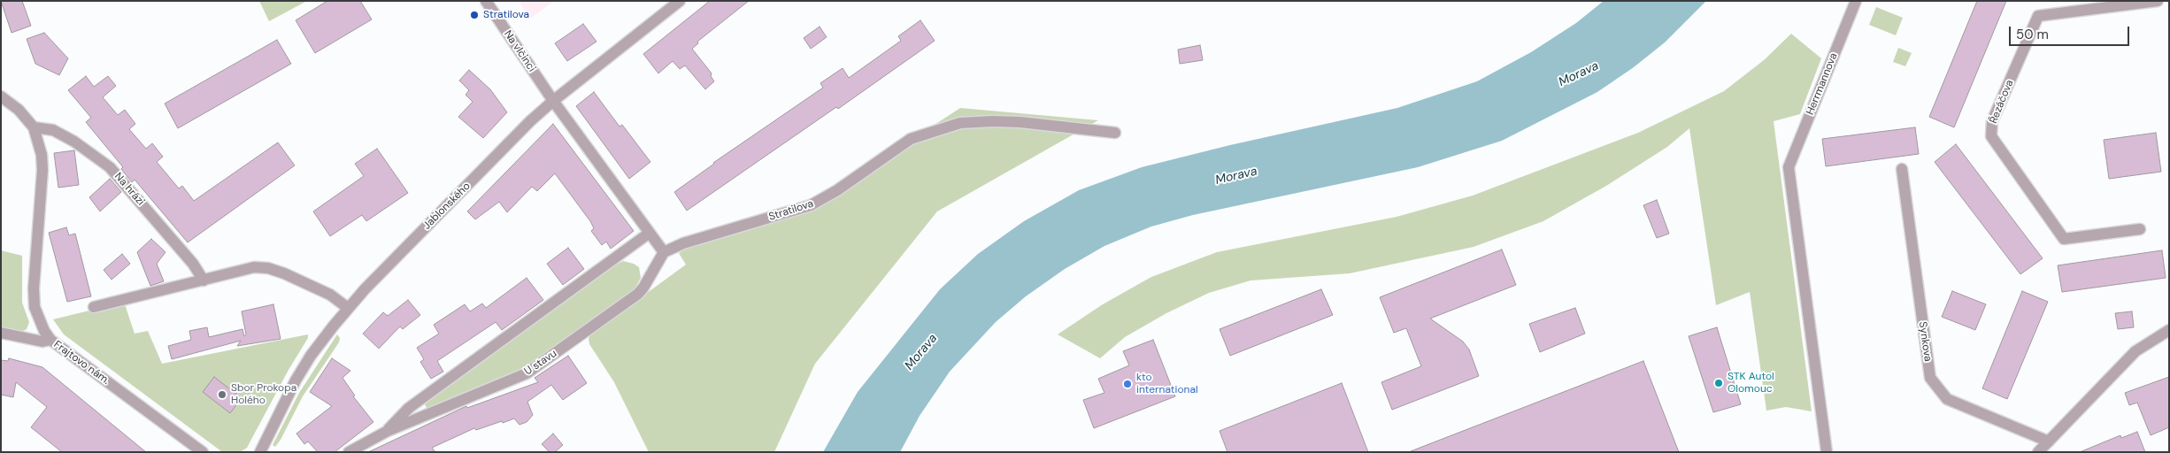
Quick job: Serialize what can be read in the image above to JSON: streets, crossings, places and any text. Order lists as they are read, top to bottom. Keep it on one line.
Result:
{"streets":{"street":["Na vlčinci","Herrmannova","Řezáčova","Na hrázi","Jablonského","Stratilova","Synkova","Frajtovo nám.","U stavu"]},"crossings":[["Na vlčinci","Jablonského"],["Na hrázi","Frajtovo nám."],["Stratilova","U stavu"]],"water":["Morava"],"places":["Stratilova","STK Autol Olomouc","kto international","Sbor Prokopa Holého"],"scale_bar":"50 m"}
